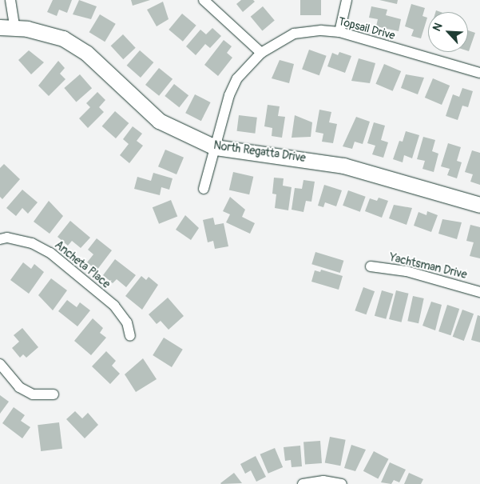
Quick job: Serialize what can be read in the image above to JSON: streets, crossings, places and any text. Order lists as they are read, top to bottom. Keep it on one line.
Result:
{"streets":{"street":["Topsail Drive","North Regatta Drive","Ancheta Place","Yachtsman Drive"]},"crossings":[["Topsail Drive","North Regatta Drive"]],"north":"top left"}
